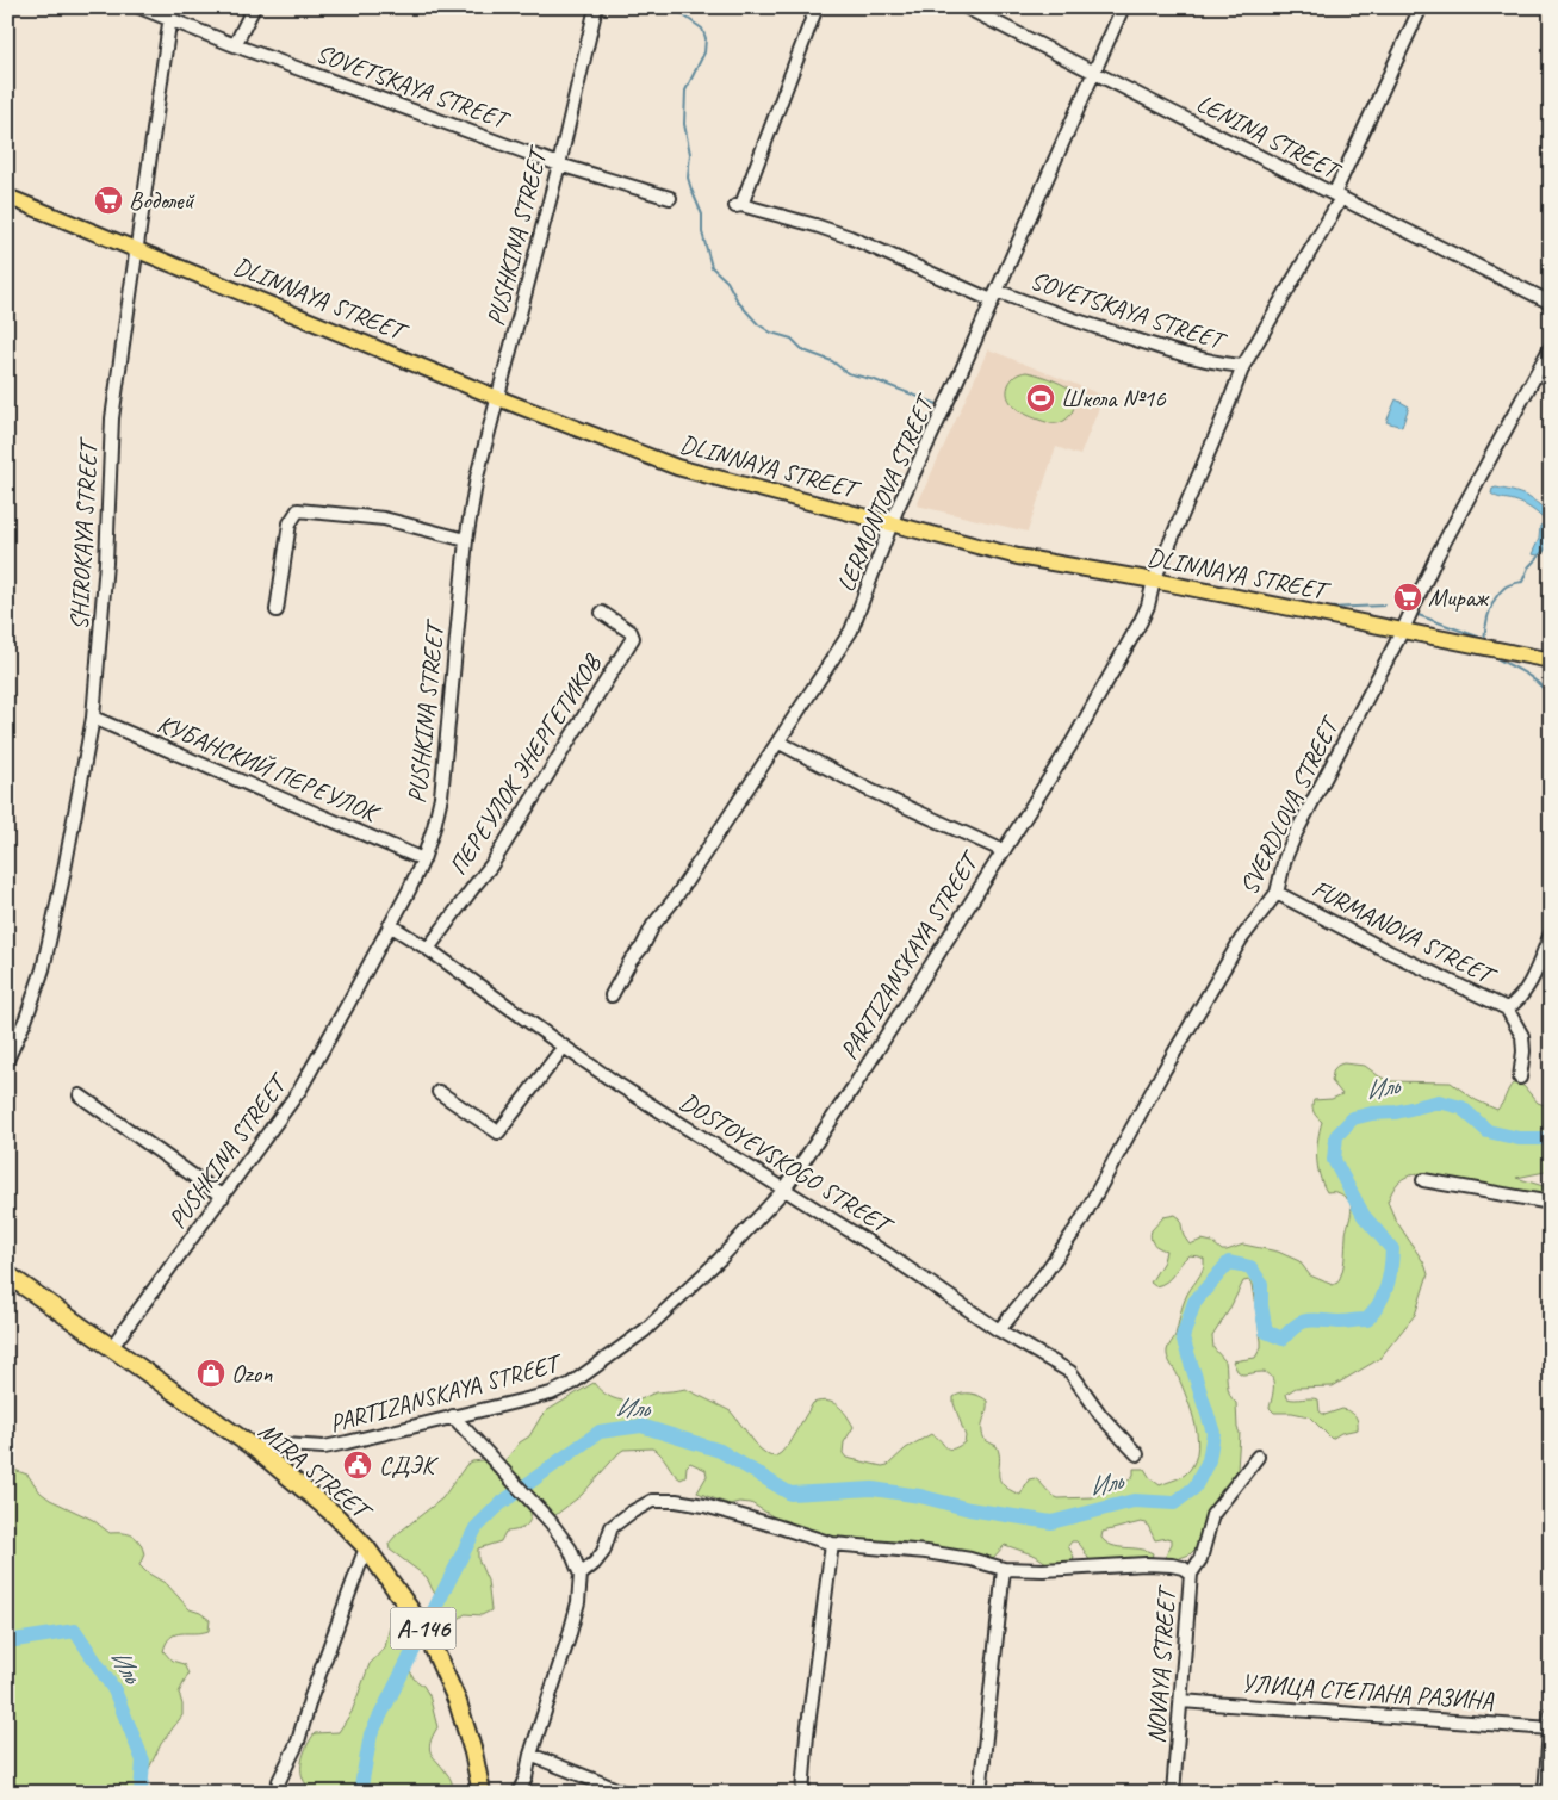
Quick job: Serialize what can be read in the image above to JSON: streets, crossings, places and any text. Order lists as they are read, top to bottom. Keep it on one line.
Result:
{"streets":{"highway":["MIRA STREET","А-146"],"main road":["DLINNAYA STREET"],"street":["SOVETSKAYA STREET","LENINA STREET","PUSHKINA STREET","LERMONTOVA STREET","SHIROKAYA STREET","ПЕРЕУЛОК ЭНЕРГЕТИКОВ","КУБАНСКИЙ ПЕРЕУЛОК","SVERDLOVA STREET","FURMANOVA STREET","PARTIZANSKAYA STREET","DOSTOYEVSKOGO STREET","NOVAYA STREET","УЛИЦА СТЕПАНА РАЗИНА"]},"crossings":[["SOVETSKAYA STREET","PUSHKINA STREET"],["SOVETSKAYA STREET","LERMONTOVA STREET"],["SOVETSKAYA STREET","SHIROKAYA STREET"],["SOVETSKAYA STREET","PARTIZANSKAYA STREET"],["LENINA STREET","LERMONTOVA STREET"],["LENINA STREET","PARTIZANSKAYA STREET"],["PUSHKINA STREET","DLINNAYA STREET"],["PUSHKINA STREET","КУБАНСКИЙ ПЕРЕУЛОК"],["PUSHKINA STREET","DOSTOYEVSKOGO STREET"],["PUSHKINA STREET","MIRA STREET"],["DLINNAYA STREET","LERMONTOVA STREET"],["DLINNAYA STREET","SHIROKAYA STREET"],["DLINNAYA STREET","SVERDLOVA STREET"],["DLINNAYA STREET","PARTIZANSKAYA STREET"],["SHIROKAYA STREET","КУБАНСКИЙ ПЕРЕУЛОК"],["ПЕРЕУЛОК ЭНЕРГЕТИКОВ","DOSTOYEVSKOGO STREET"],["SVERDLOVA STREET","FURMANOVA STREET"],["SVERDLOVA STREET","DOSTOYEVSKOGO STREET"],["PARTIZANSKAYA STREET","DOSTOYEVSKOGO STREET"],["PARTIZANSKAYA STREET","MIRA STREET"],["NOVAYA STREET","УЛИЦА СТЕПАНА РАЗИНА"]],"water":["Иль"],"places":{"supermarket":["Водолей","Мираж"],"sports":["Школа №16"],"shop":["Ozon"],"public building":["СДЭК"]}}
